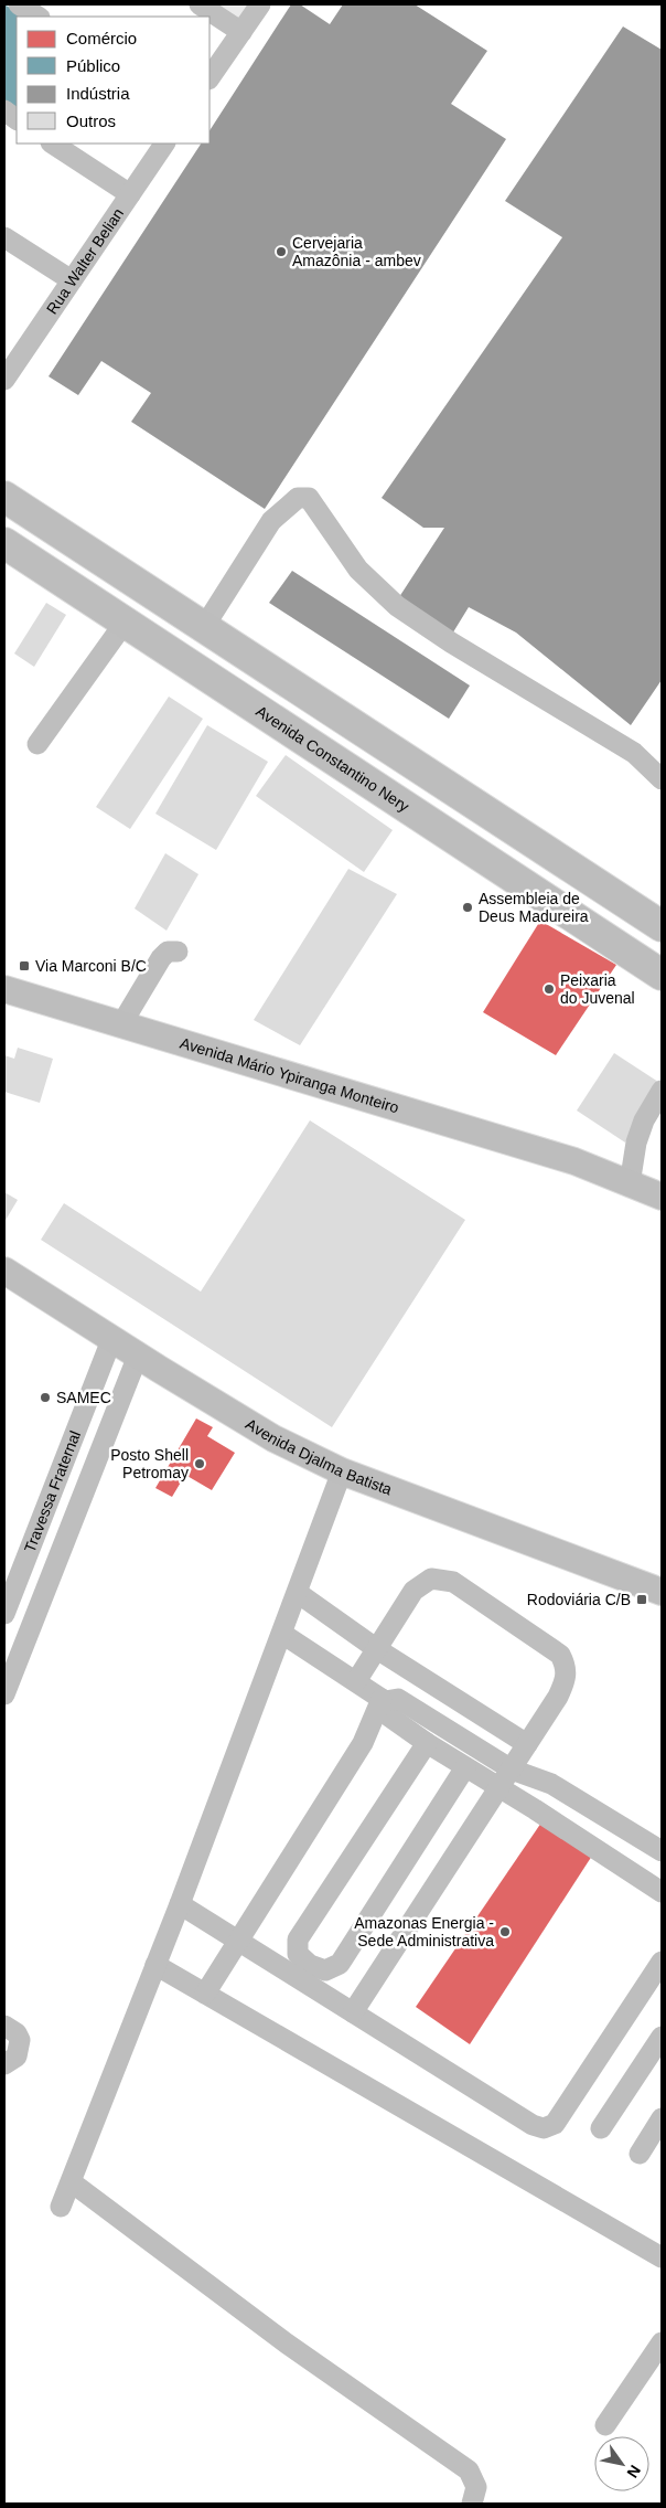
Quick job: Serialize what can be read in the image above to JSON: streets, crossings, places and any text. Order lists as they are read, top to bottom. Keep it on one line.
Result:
{"streets":{"highway":["Avenida Constantino Nery"],"main road":["Avenida Mário Ypiranga Monteiro","Avenida Djalma Batista"],"street":["Rua Walter Belian","Travessa Fraternal"]},"crossings":[["Avenida Djalma Batista","Travessa Fraternal"]],"places":{"other":["Cervejaria Amazônia - ambev","Assembleia de Deus Madureira","Peixaria do Juvenal","SAMEC","Posto Shell Petromay","Amazonas Energia - Sede Administrativa"],"transit":["Via Marconi B/C","Rodoviária C/B"]},"legend":["Comércio","Público","Indústria","Outros"],"north":"bottom right"}
